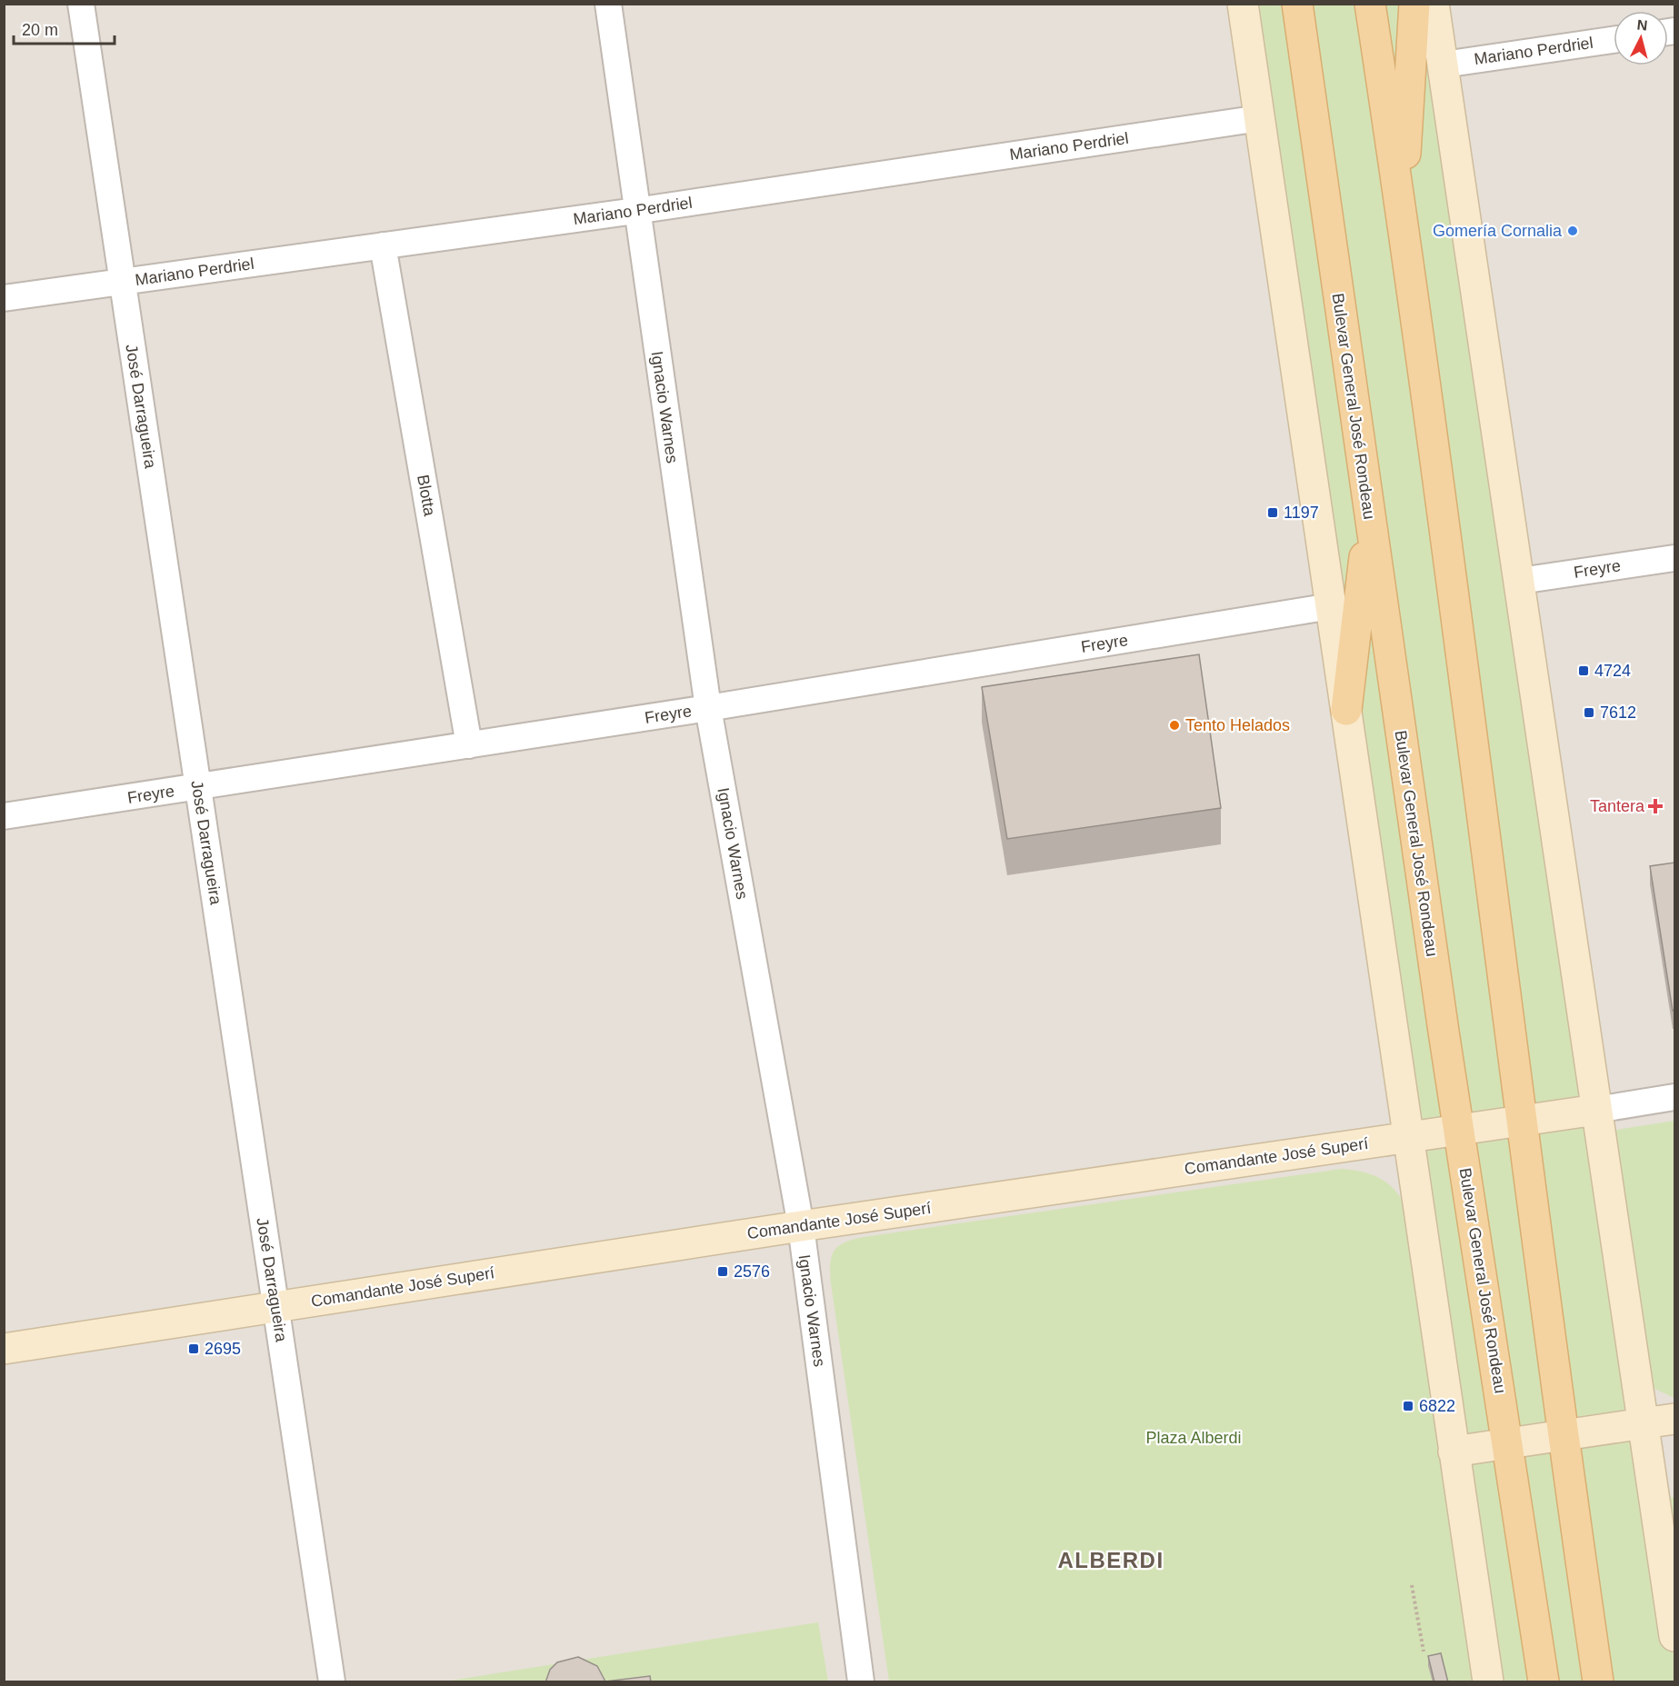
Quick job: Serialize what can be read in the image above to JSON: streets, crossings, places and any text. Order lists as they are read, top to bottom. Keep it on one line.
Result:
{"streets":{"main road":["Bulevar General José Rondeau","Comandante José Superí"],"street":["Mariano Perdriel","José Darragueira","Ignacio Warnes","Blotta","Freyre"]},"crossings":[["Mariano Perdriel","José Darragueira"],["Mariano Perdriel","Ignacio Warnes"],["Mariano Perdriel","Blotta"],["José Darragueira","Freyre"],["José Darragueira","Comandante José Superí"],["Bulevar General José Rondeau","Comandante José Superí"],["Ignacio Warnes","Freyre"],["Ignacio Warnes","Comandante José Superí"],["Blotta","Freyre"]],"districts":["ALBERDI"],"parks":["Plaza Alberdi"],"places":{"other":["Gomería Cornalia","Tento Helados"],"transit":["1197","4724","7612","2576","2695","6822"],"health":["Tantera"]},"scale_bar":"20 m","north":"top"}
